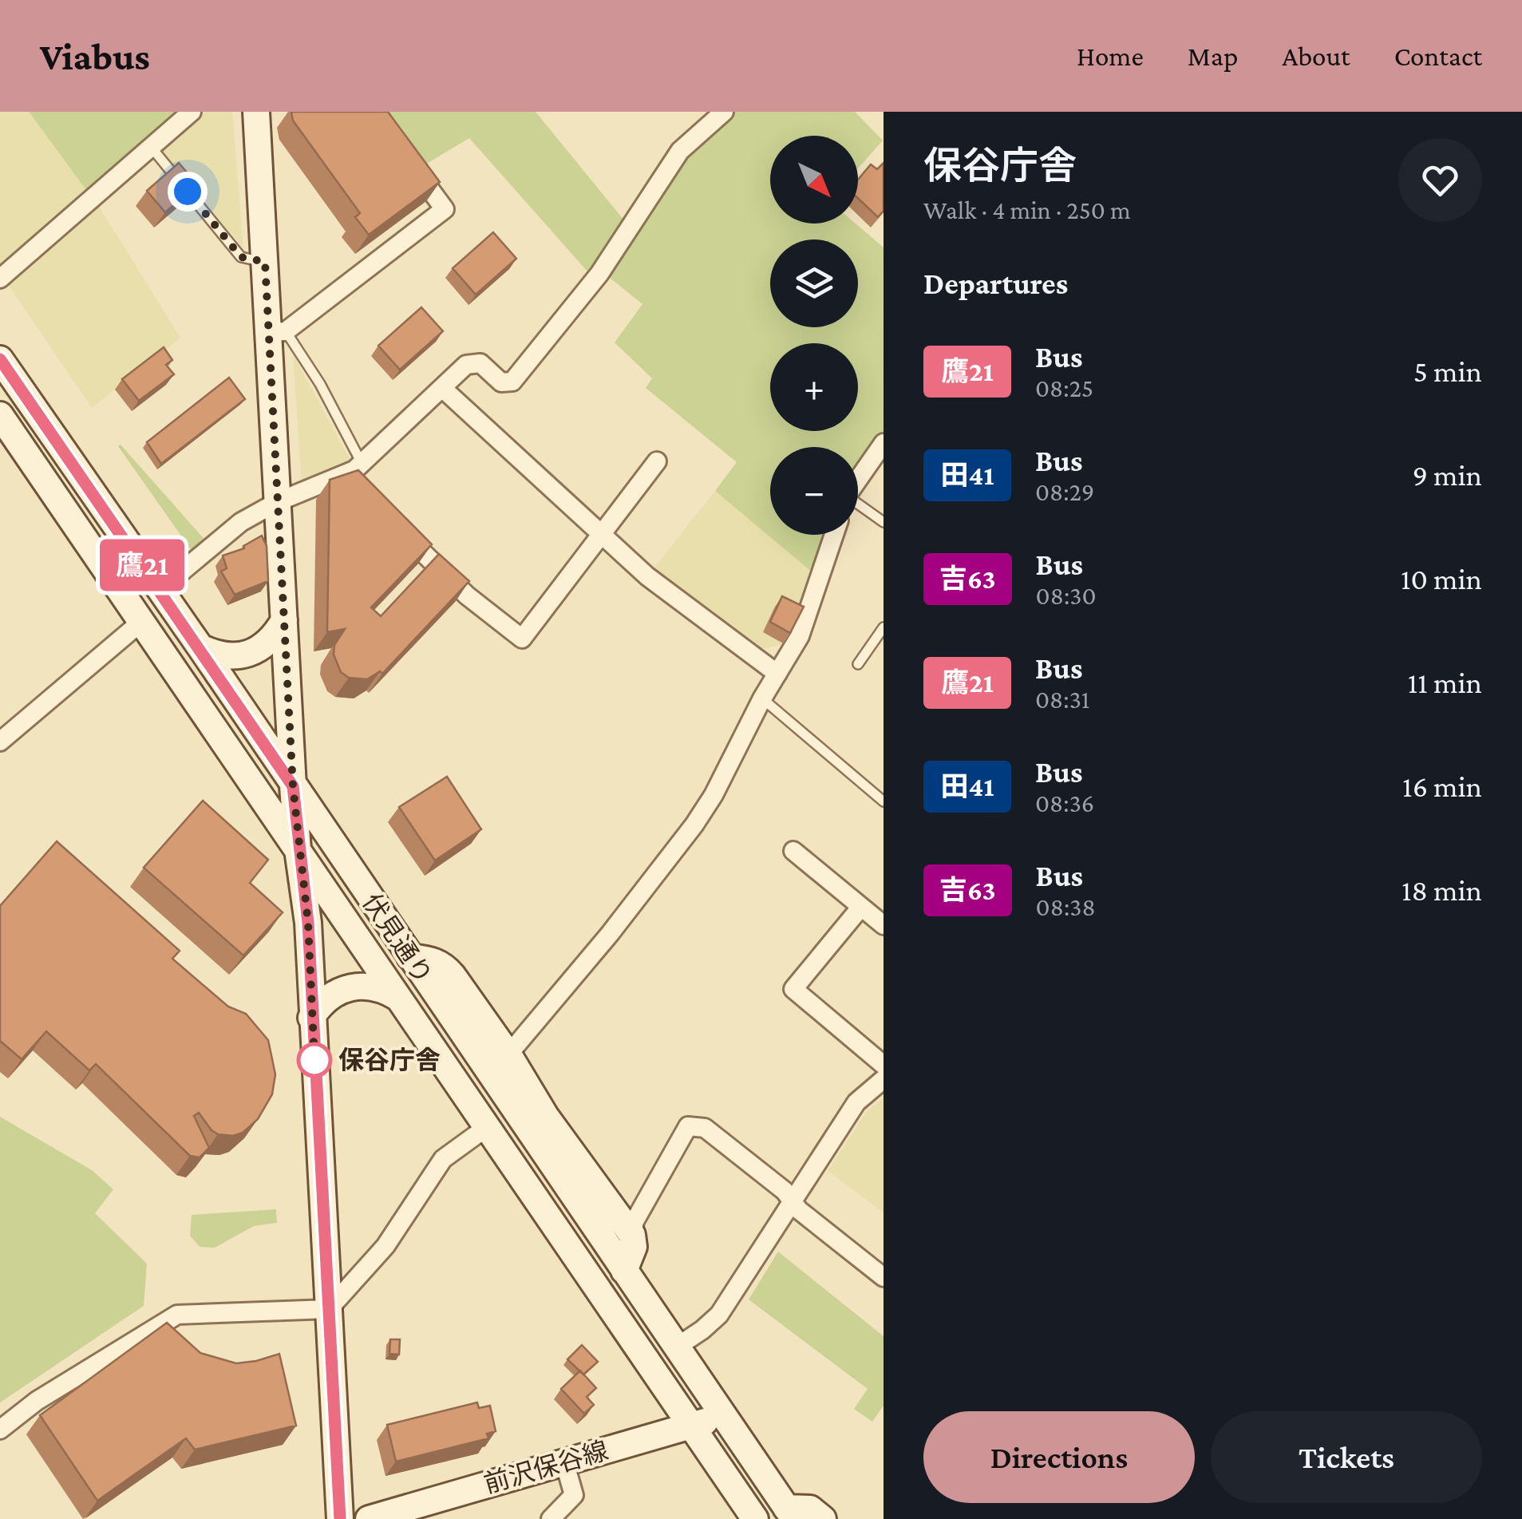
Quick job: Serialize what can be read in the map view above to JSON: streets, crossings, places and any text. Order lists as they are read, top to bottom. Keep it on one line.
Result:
{"streets":{"main road":["伏見通り","前沢保谷線"]},"crossings":[["伏見通り","前沢保谷線"]],"places":["保谷庁舎"],"lines":["bus line 鷹21"],"north":"bottom right","page":{"header":"Viabus","nav":["Home","Map","About","Contact"],"on_map":"鷹21","heading":[["保谷庁舎","Walk · 4 min · 250 m"],"Departures"],"map_buttons":["+","−"],"list":[{"mark":"鷹21","name":"Bus","note":"08:25","value":"5 min"},{"mark":"田41","name":"Bus","note":"08:29","value":"9 min"},{"mark":"吉63","name":"Bus","note":"08:30","value":"10 min"},{"mark":"鷹21","name":"Bus","note":"08:31","value":"11 min"},{"mark":"田41","name":"Bus","note":"08:36","value":"16 min"},{"mark":"吉63","name":"Bus","note":"08:38","value":"18 min"}],"buttons":["Directions","Tickets"]}}
